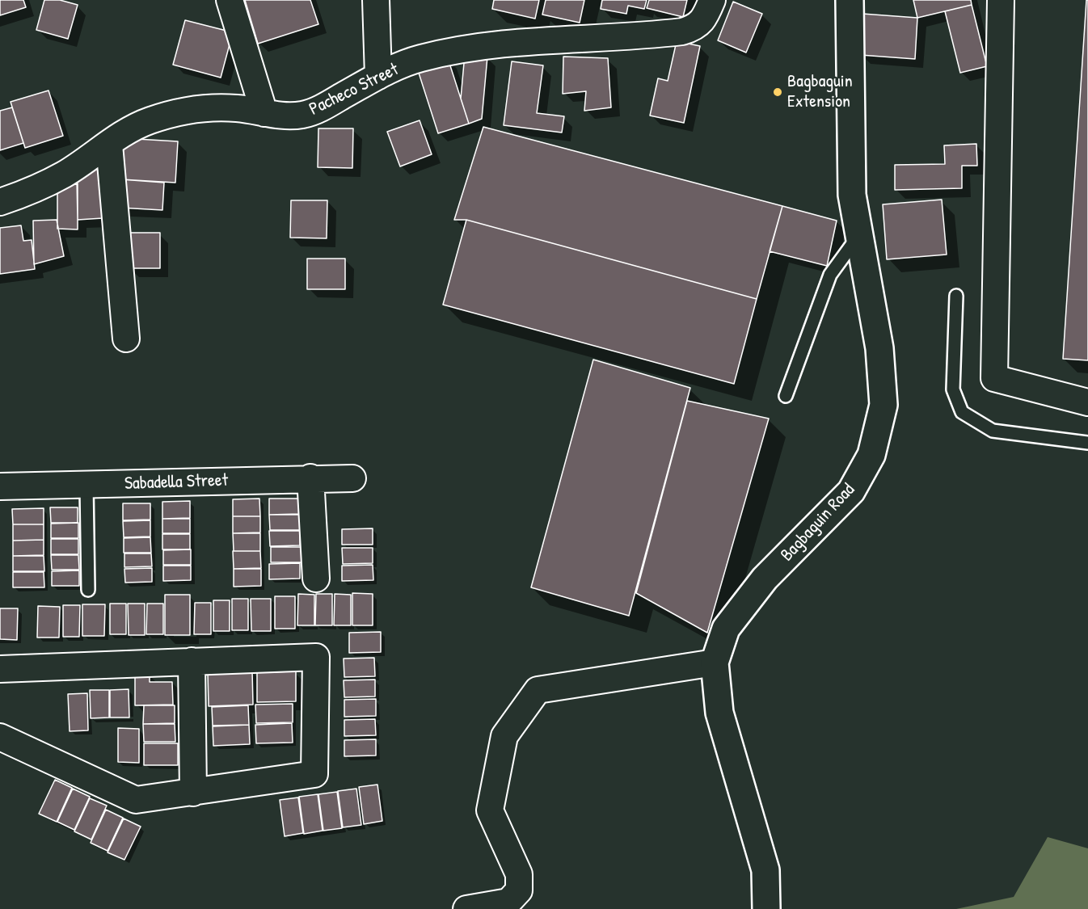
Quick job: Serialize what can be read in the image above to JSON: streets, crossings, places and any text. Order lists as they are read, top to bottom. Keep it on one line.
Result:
{"streets":{"street":["Pacheco Street","Sabadella Street","Bagbaguin Road"]},"places":["Bagbaguin Extension"]}
